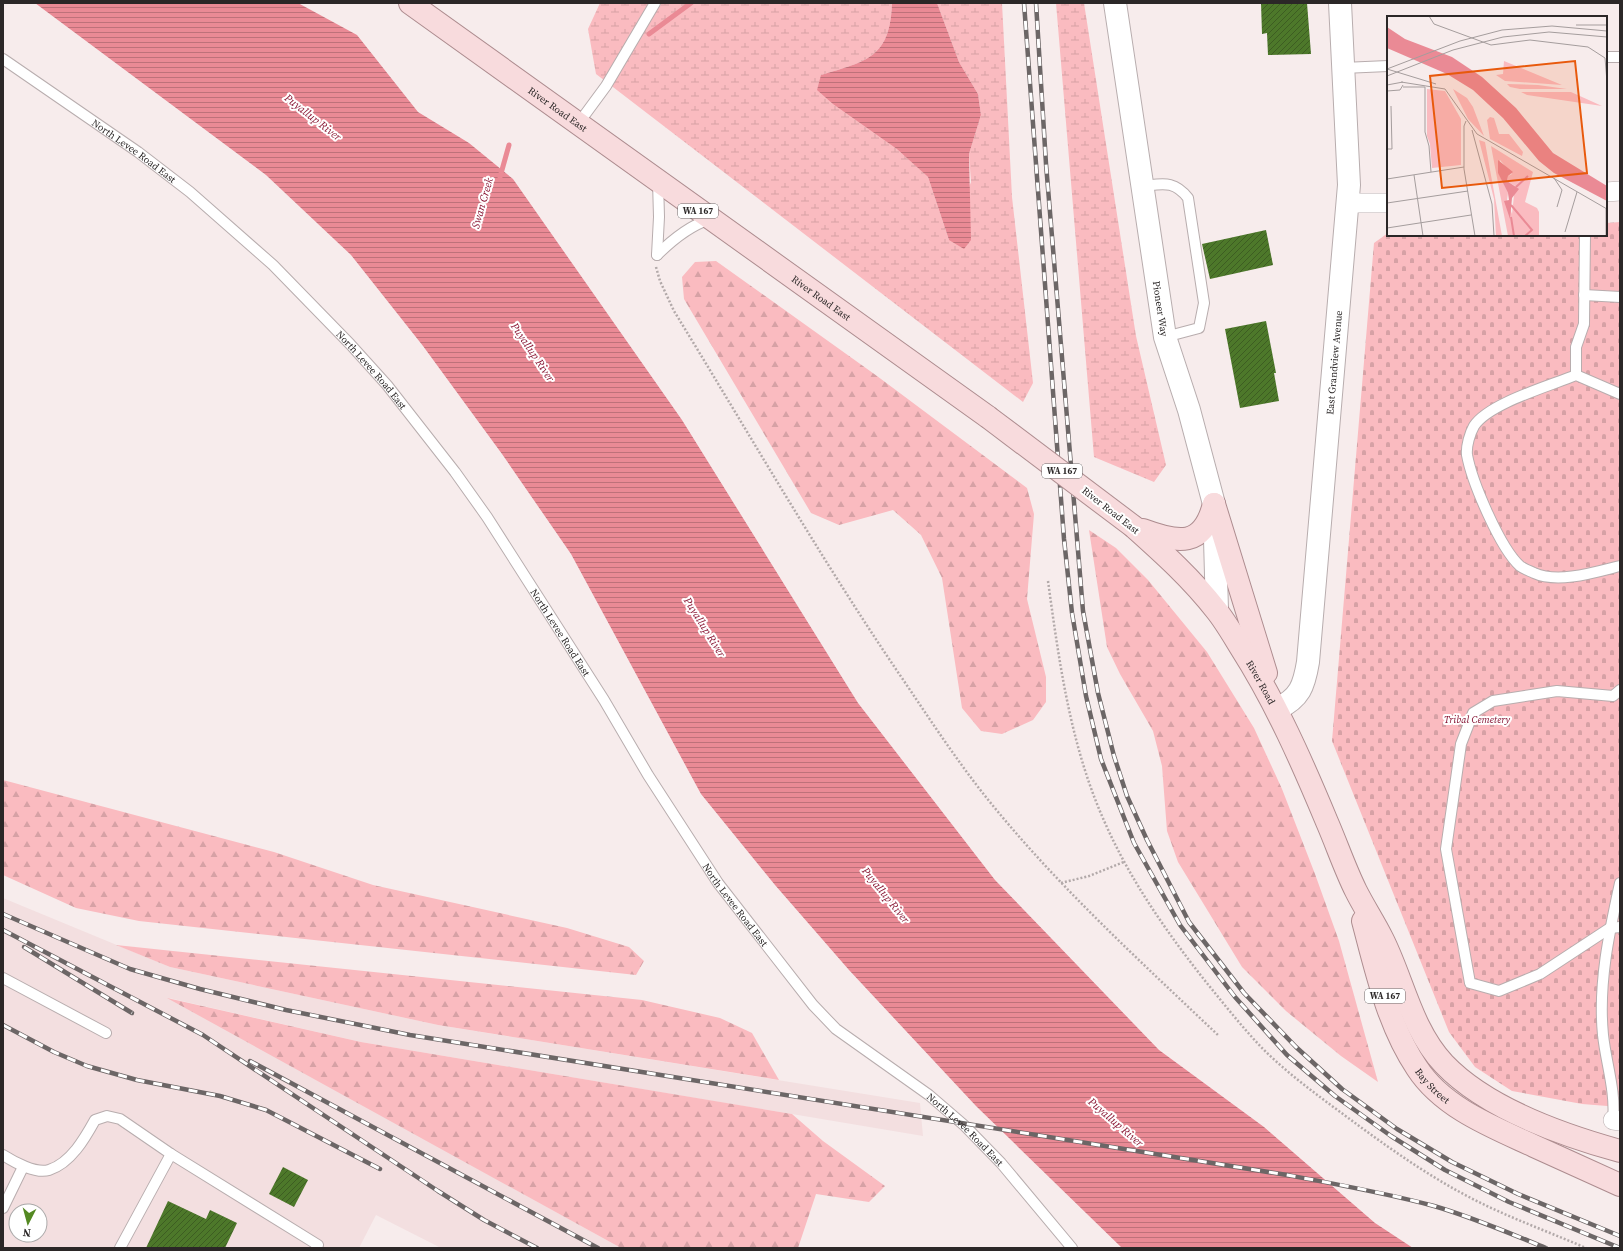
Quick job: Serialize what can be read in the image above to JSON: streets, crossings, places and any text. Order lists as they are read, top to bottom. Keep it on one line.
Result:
{"streets":{"main road":["River Road East","WA 167","River Road","Bay Street"],"street":["Pioneer Way","East Grandview Avenue"],"lane":["North Levee Road East"]},"crossings":[["River Road East","Pioneer Way"],["River Road East","River Road"],["Pioneer Way","River Road"],["East Grandview Avenue","River Road"],["River Road","Bay Street"]],"water":["Puyallup River","Swan Creek"],"parks":["Tribal Cemetery"],"north":"bottom"}
